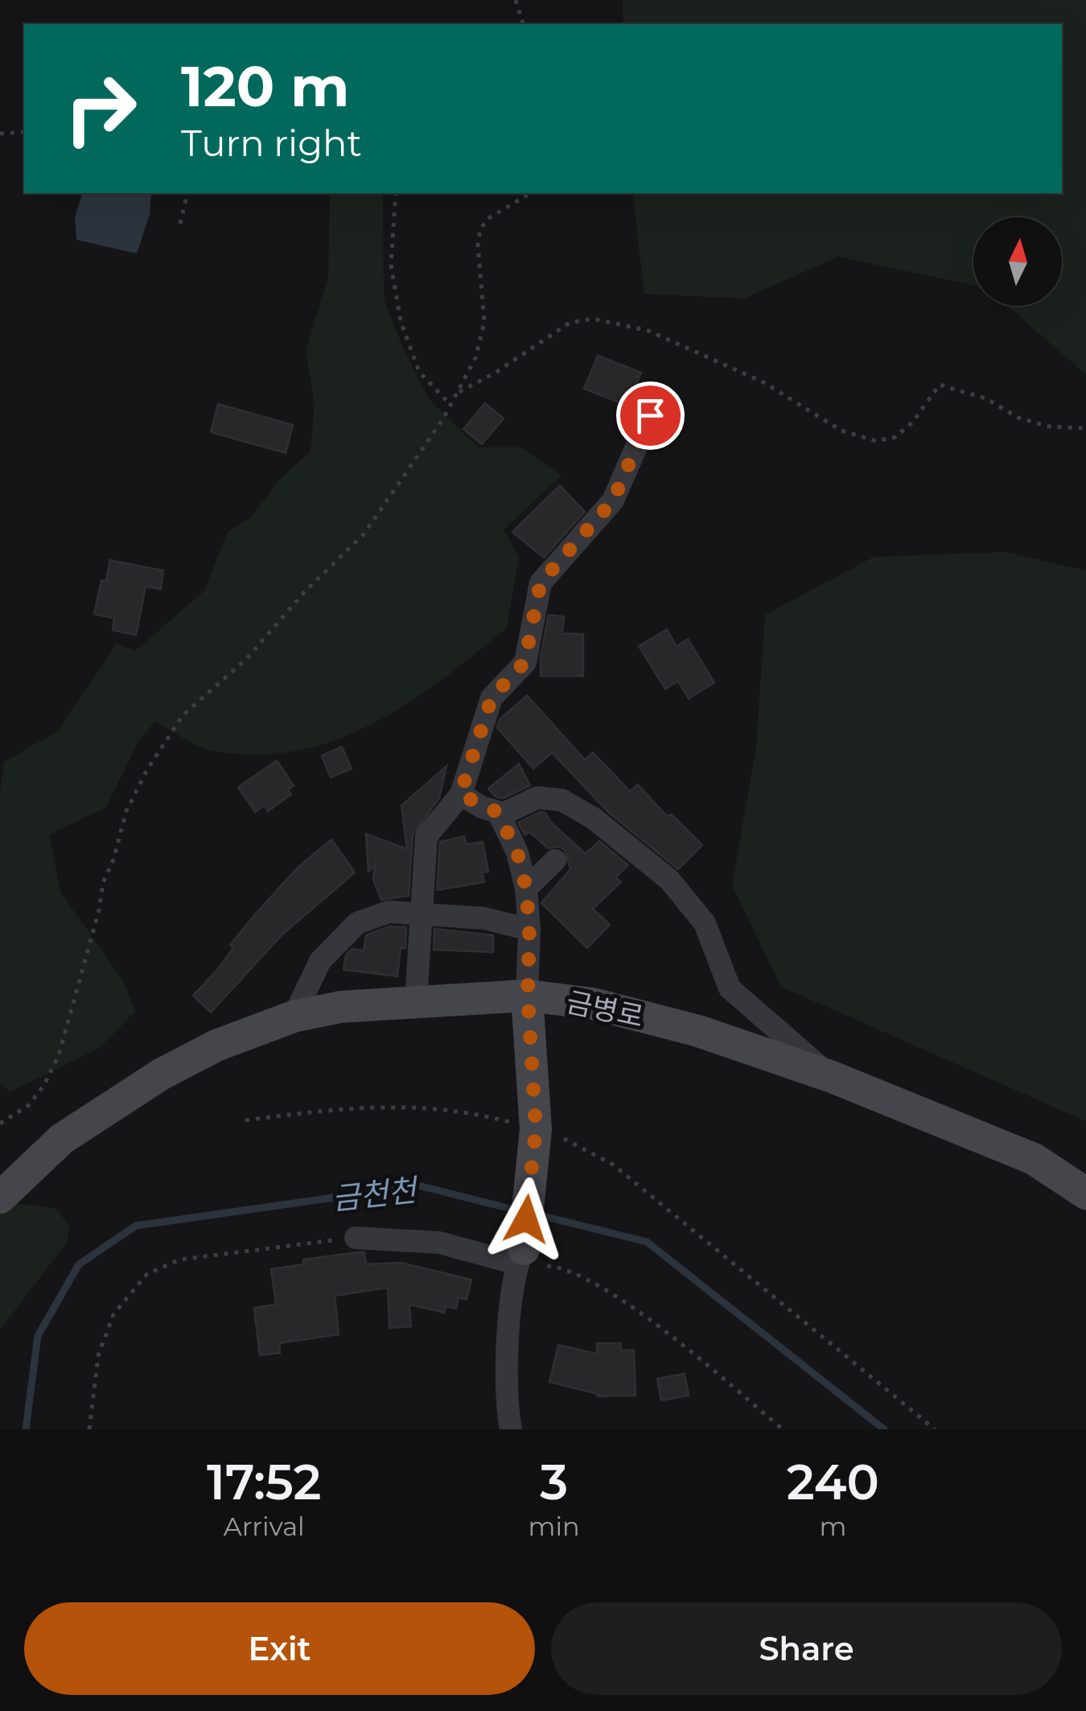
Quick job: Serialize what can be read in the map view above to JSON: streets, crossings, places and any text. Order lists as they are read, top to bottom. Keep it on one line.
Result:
{"streets":{"street":["금병로"]},"water":["금천천"],"north":"top","page":{"turn":["120 m","Turn right"],"eta":["17:52","Arrival","3","min","240","m"],"buttons":["Exit","Share"]}}
